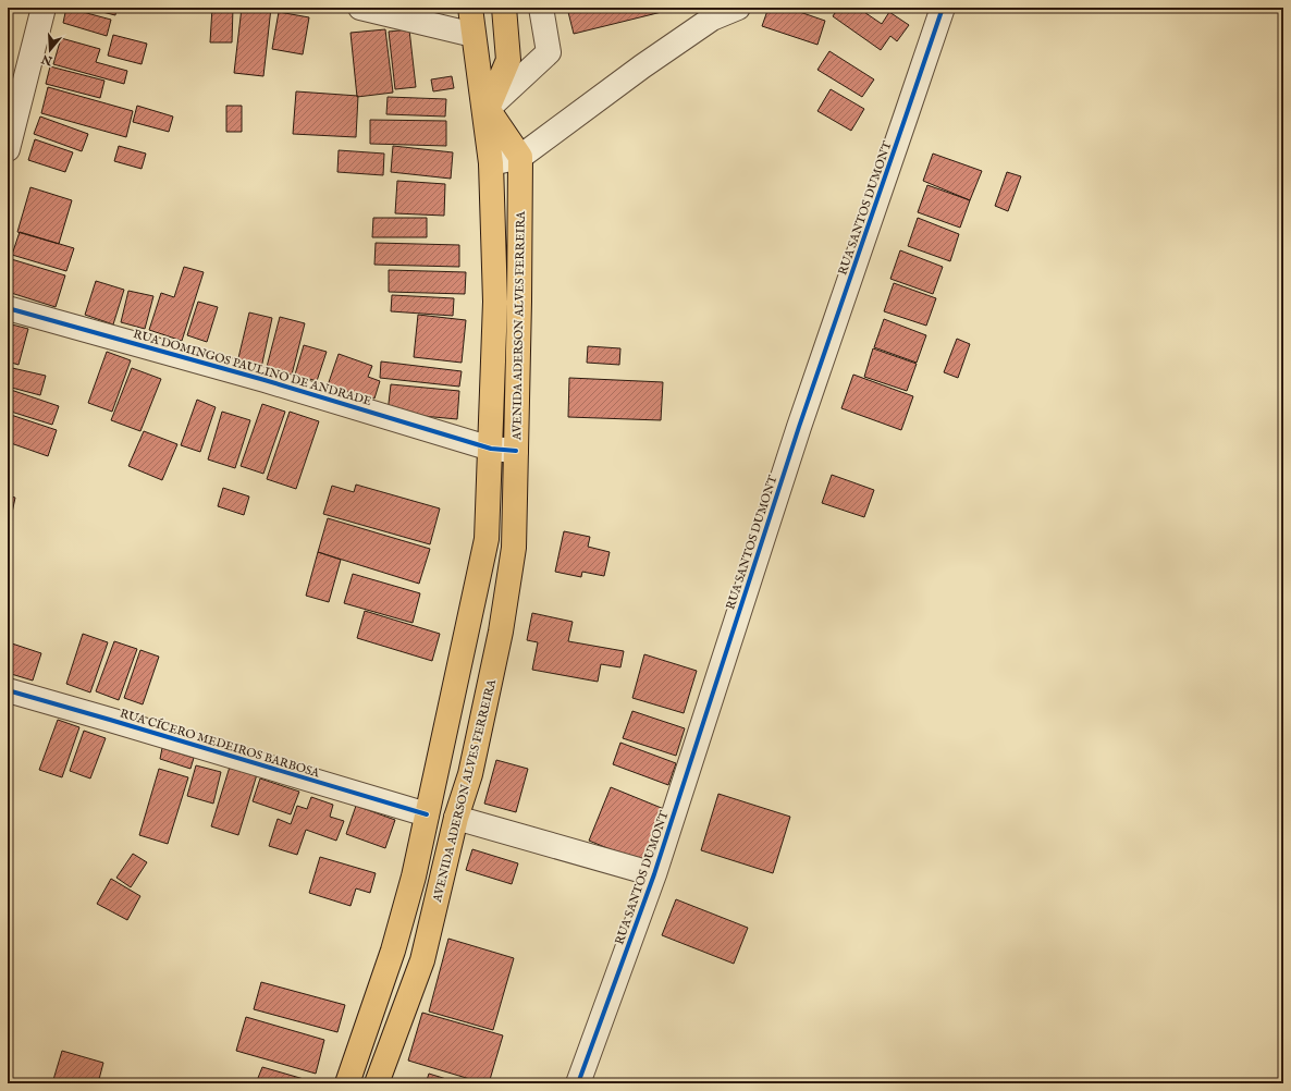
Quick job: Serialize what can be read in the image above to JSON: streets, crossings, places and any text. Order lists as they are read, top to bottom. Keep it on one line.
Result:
{"streets":{"main road":["AVENIDA ADERSON ALVES FERREIRA"],"street":["RUA SANTOS DUMONT","RUA DOMINGOS PAULINO DE ANDRADE","RUA CÍCERO MEDEIROS BARBOSA"]},"crossings":[["AVENIDA ADERSON ALVES FERREIRA","RUA DOMINGOS PAULINO DE ANDRADE"],["AVENIDA ADERSON ALVES FERREIRA","RUA CÍCERO MEDEIROS BARBOSA"]],"north":"bottom"}
